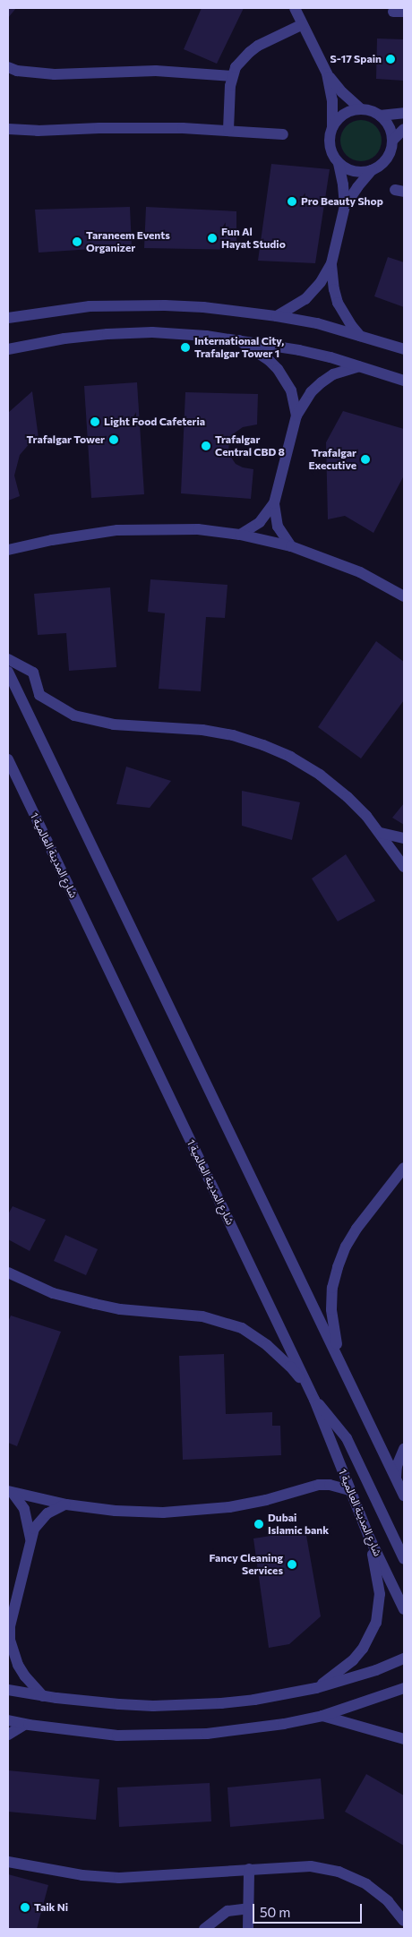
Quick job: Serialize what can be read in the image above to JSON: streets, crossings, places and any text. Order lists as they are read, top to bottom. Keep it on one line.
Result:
{"streets":{"street":["شارع المدينة العالمية 1"]},"places":["S-17 Spain","Pro Beauty Shop","Fun Al Hayat Studio","Taraneem Events Organizer","International City, Trafalgar Tower 1","Light Food Cafeteria","Trafalgar Tower","Trafalgar Central CBD 8","Trafalgar Executive","Dubai Islamic bank","Fancy Cleaning Services","Taik Ni"],"scale_bar":"50 m"}
